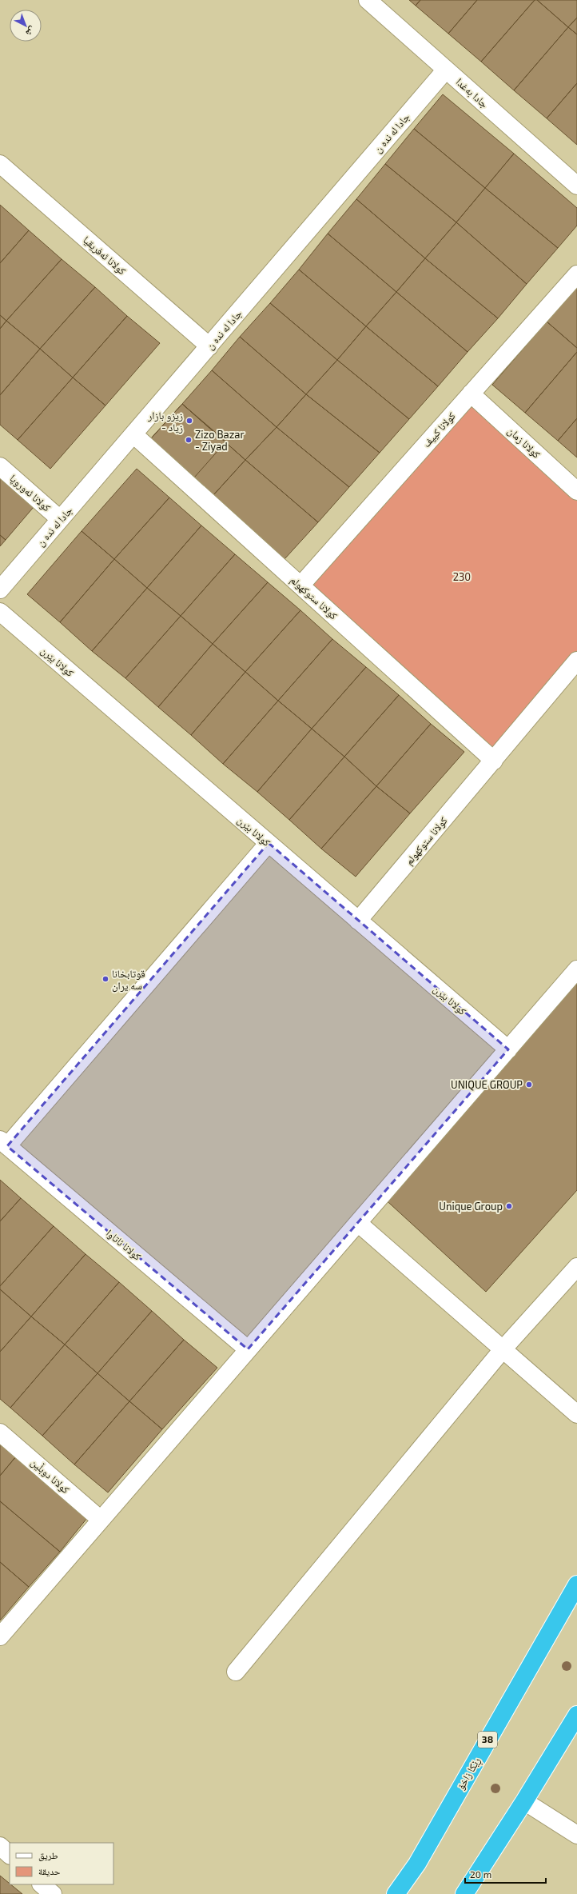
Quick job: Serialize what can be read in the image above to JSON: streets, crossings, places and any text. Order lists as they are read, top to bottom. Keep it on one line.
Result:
{"streets":{"highway":["38","ڕێکا زاخۆ"],"street":["جادا بەغدا","جادا له نده ن","كولانا ئه‌فریقیا","كولانا كييف","كولانا زمان","كولانا ئه‌وروپا","كولانا ستوكهولم","كولانا بێرن","كولانا ئاتاوا","كولانا دوبڵین"]},"crossings":[["جادا بەغدا","جادا له نده ن"],["جادا له نده ن","كولانا ئه‌فریقیا"],["جادا له نده ن","كولانا ئه‌وروپا"],["جادا له نده ن","كولانا ستوكهولم"],["كولانا كييف","كولانا زمان"],["كولانا كييف","كولانا ستوكهولم"],["كولانا ستوكهولم","كولانا بێرن"]],"parks":["230"],"places":["زيزو بازار - زياد","Zizo Bazar - Ziyad","قوتابخانا سه يران","UNIQUE GROUP","Unique Group"],"legend":["طريق","حديقة"],"scale_bar":"20 m","north":"bottom right"}
